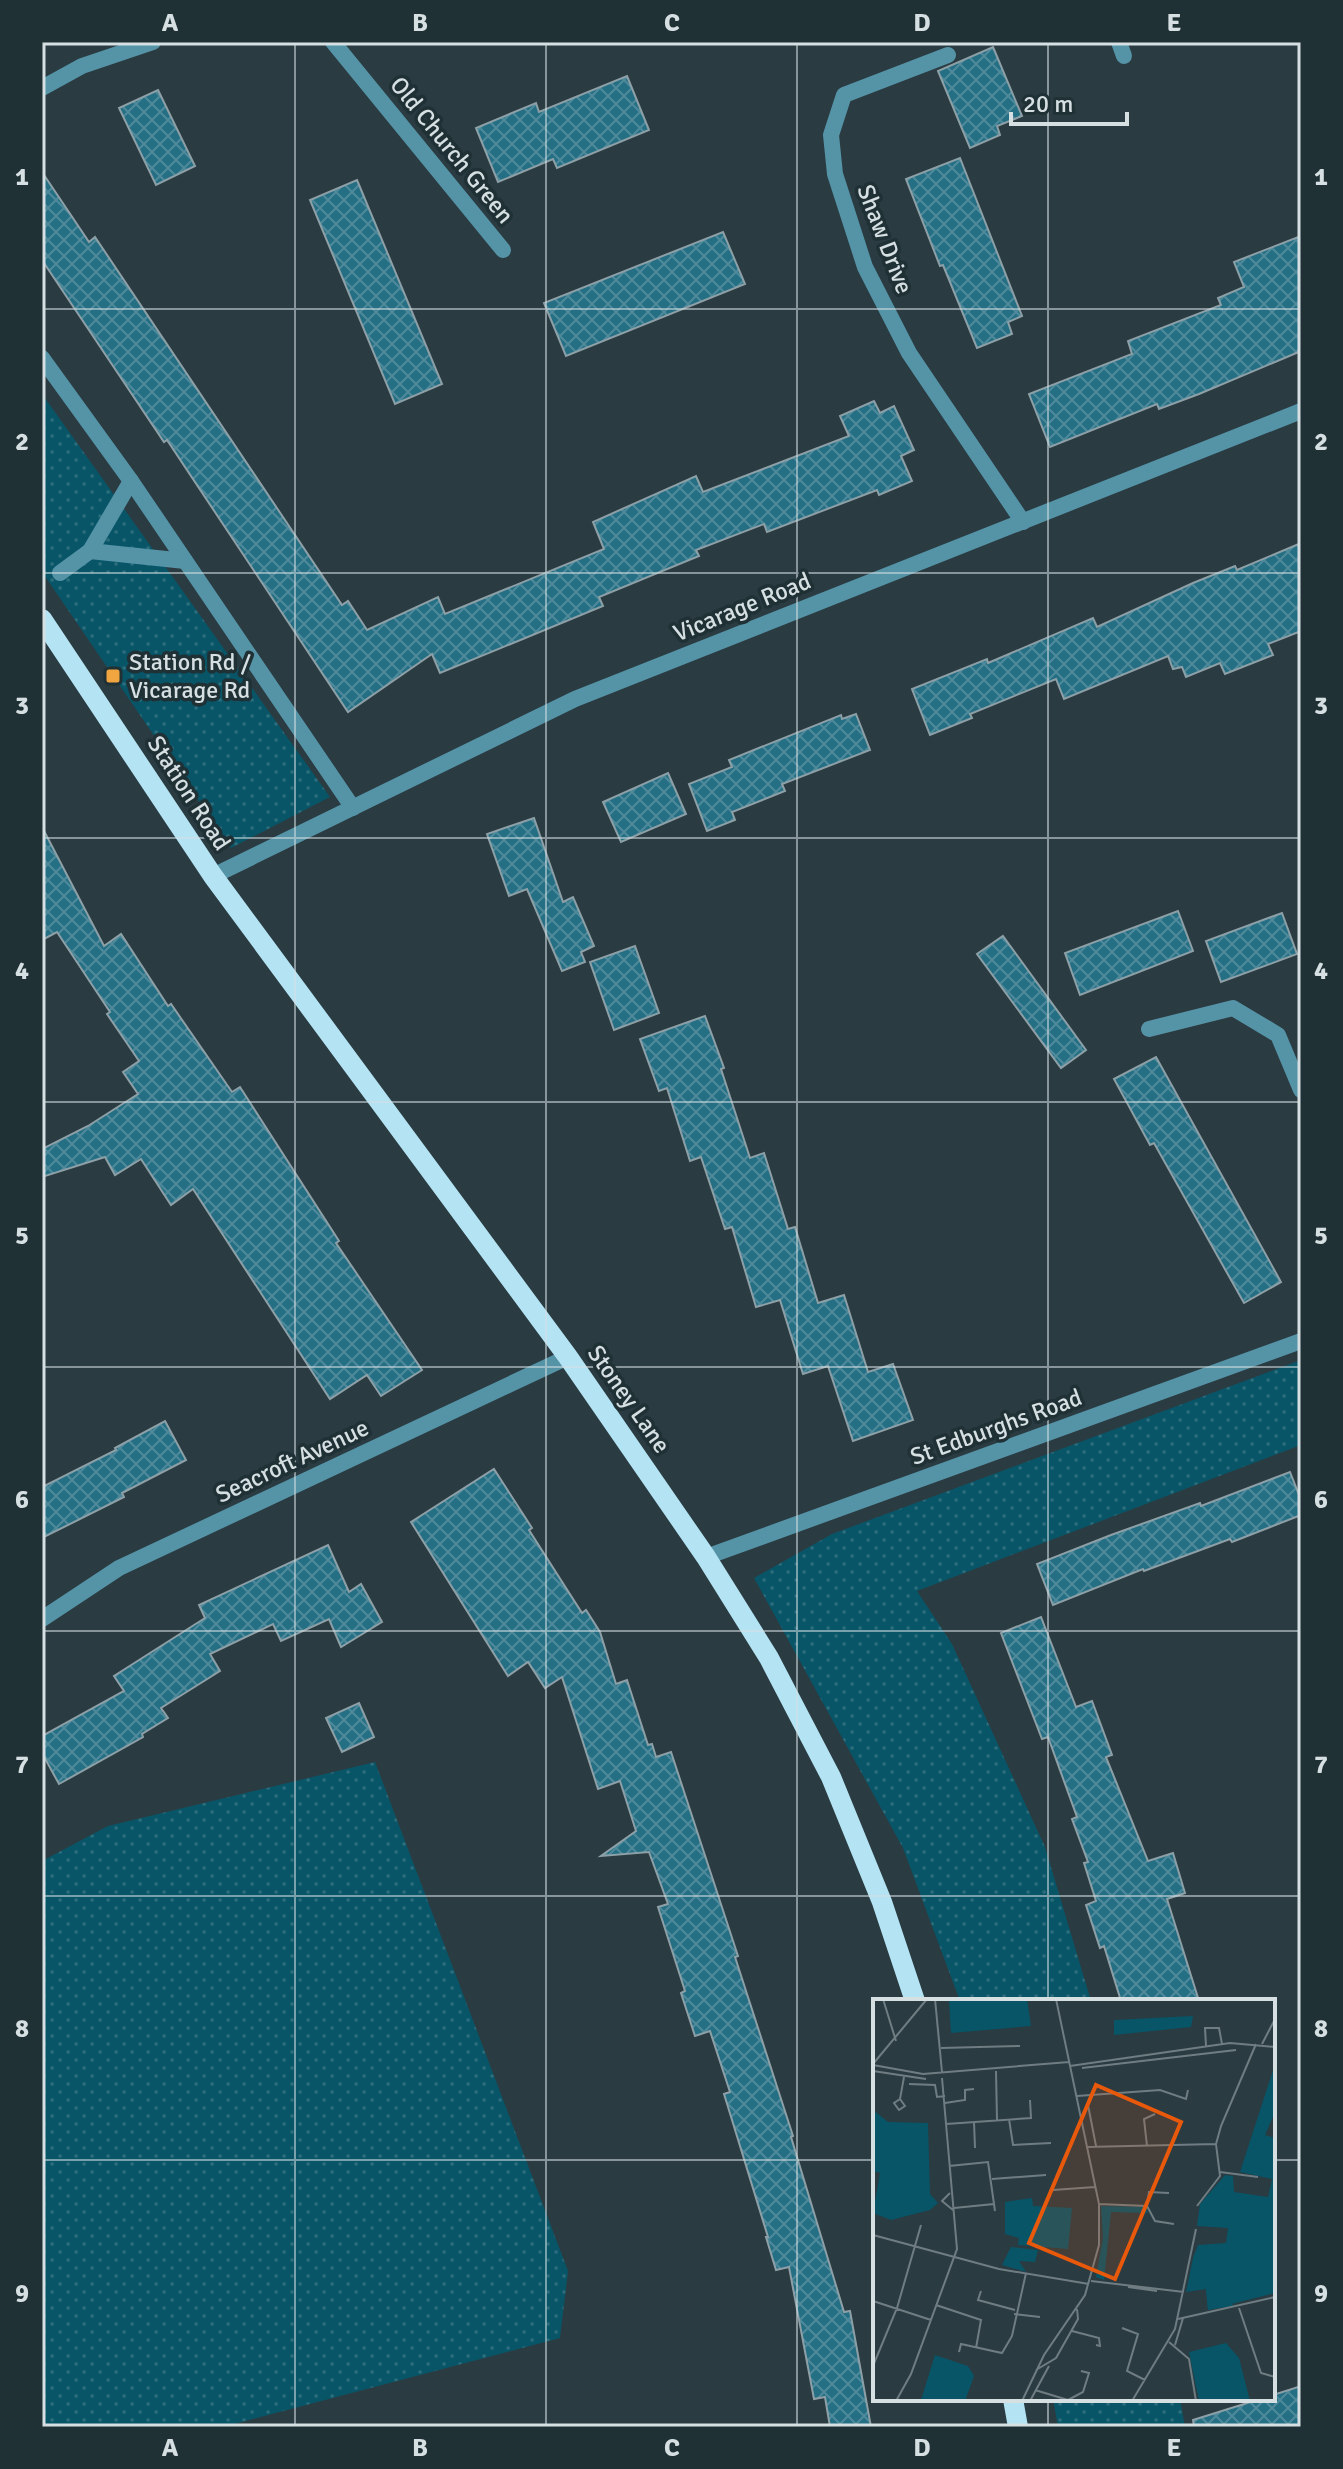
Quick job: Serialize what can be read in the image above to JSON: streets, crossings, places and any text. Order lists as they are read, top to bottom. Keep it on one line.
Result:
{"streets":{"main road":["Station Road","Stoney Lane"],"street":["Old Church Green","Shaw Drive","Vicarage Road","St Edburghs Road","Seacroft Avenue"]},"crossings":[["Shaw Drive","Vicarage Road"],["Vicarage Road","Station Road"],["Vicarage Road","Stoney Lane"],["Station Road","Stoney Lane"],["Stoney Lane","St Edburghs Road"],["Stoney Lane","Seacroft Avenue"]],"places":{"transit":["Station Rd / Vicarage Rd"]},"scale_bar":"20 m","grid":{"columns":["A","B","C","D","E"],"rows":["1","2","3","4","5","6","7","8","9"]}}
